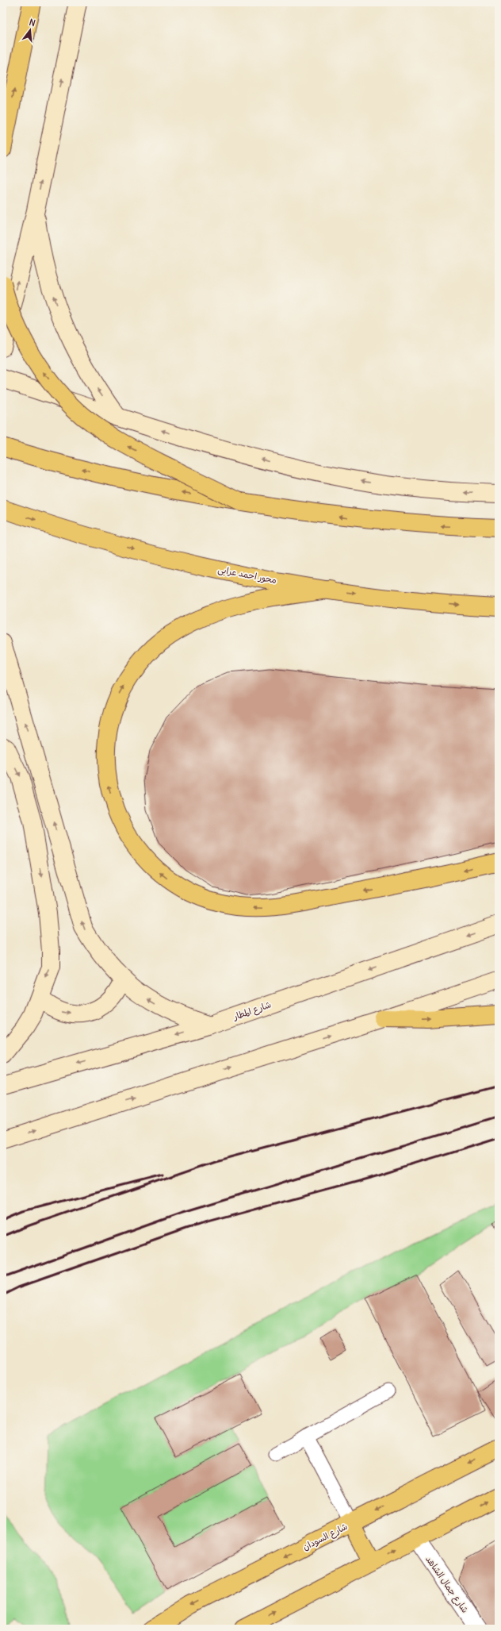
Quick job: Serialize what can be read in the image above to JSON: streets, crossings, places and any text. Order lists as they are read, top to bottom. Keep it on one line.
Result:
{"streets":{"main road":["محور احمد عرابى","شارع السودان"],"street":["شارع المطار","شارع جمال الشاهد"]},"north":"top"}
